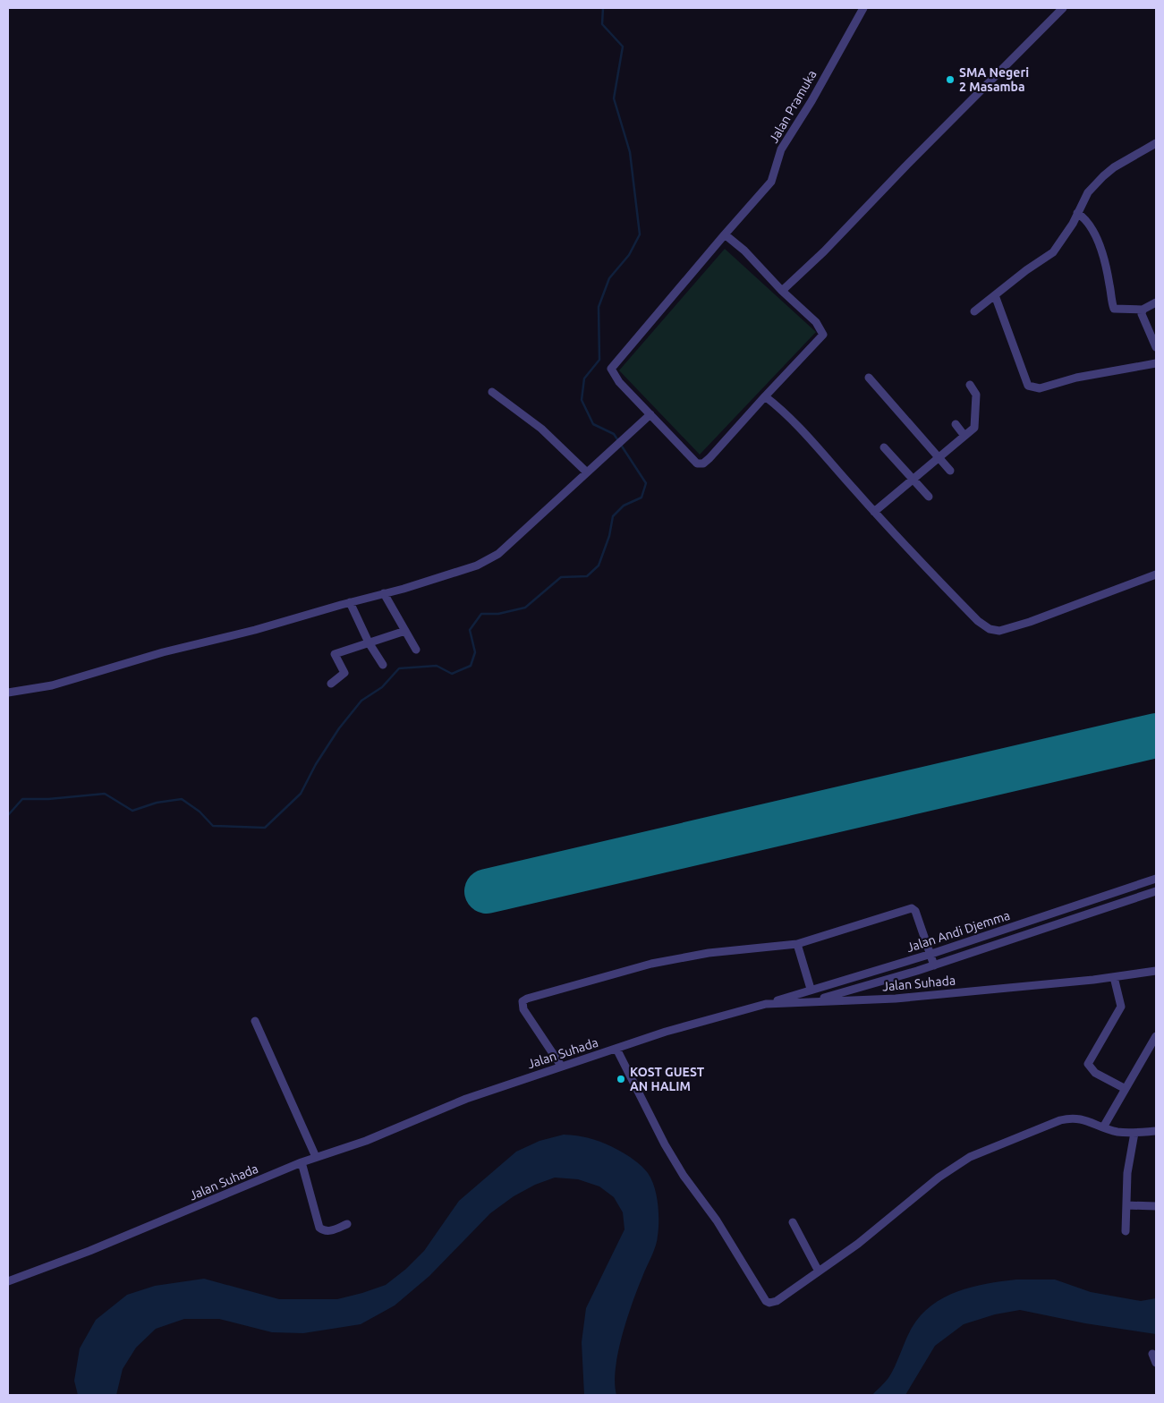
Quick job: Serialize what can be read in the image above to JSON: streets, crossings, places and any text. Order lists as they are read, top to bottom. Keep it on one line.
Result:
{"streets":{"street":["Jalan Pramuka","Jalan Andi Djemma","Jalan Suhada"]},"crossings":[["Jalan Andi Djemma","Jalan Suhada"]],"places":["SMA Negeri 2 Masamba","KOST GUEST AN HALIM"]}
